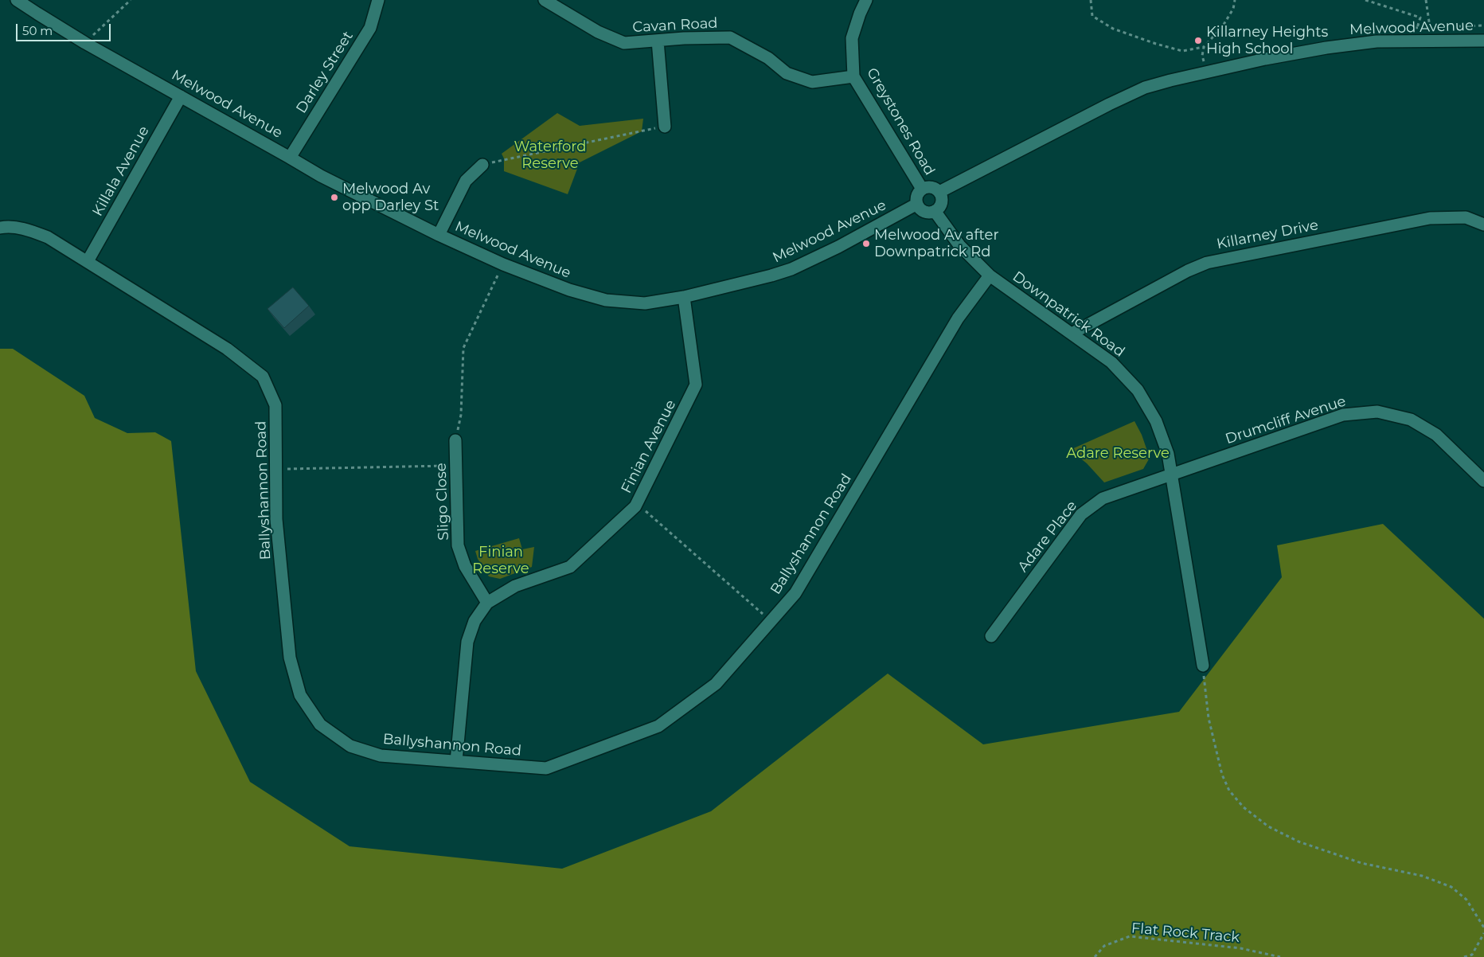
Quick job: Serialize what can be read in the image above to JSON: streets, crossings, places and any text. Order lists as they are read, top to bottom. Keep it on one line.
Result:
{"streets":{"street":["Cavan Road","Melwood Avenue","Darley Street","Greystones Road","Killala Avenue","Killarney Drive","Downpatrick Road","Drumcliff Avenue","Finian Avenue","Ballyshannon Road","Sligo Close","Adare Place"],"path":["Flat Rock Track"]},"crossings":[["Cavan Road","Greystones Road"],["Melwood Avenue","Darley Street"],["Melwood Avenue","Greystones Road"],["Melwood Avenue","Killala Avenue"],["Melwood Avenue","Downpatrick Road"],["Melwood Avenue","Finian Avenue"],["Greystones Road","Downpatrick Road"],["Killala Avenue","Ballyshannon Road"],["Killarney Drive","Downpatrick Road"],["Downpatrick Road","Drumcliff Avenue"],["Downpatrick Road","Ballyshannon Road"],["Downpatrick Road","Adare Place"],["Drumcliff Avenue","Adare Place"],["Finian Avenue","Ballyshannon Road"],["Finian Avenue","Sligo Close"]],"parks":["Waterford Reserve","Adare Reserve","Finian Reserve"],"places":["Killarney Heights High School","Melwood Av opp Darley St","Melwood Av after Downpatrick Rd"],"scale_bar":"50 m"}
